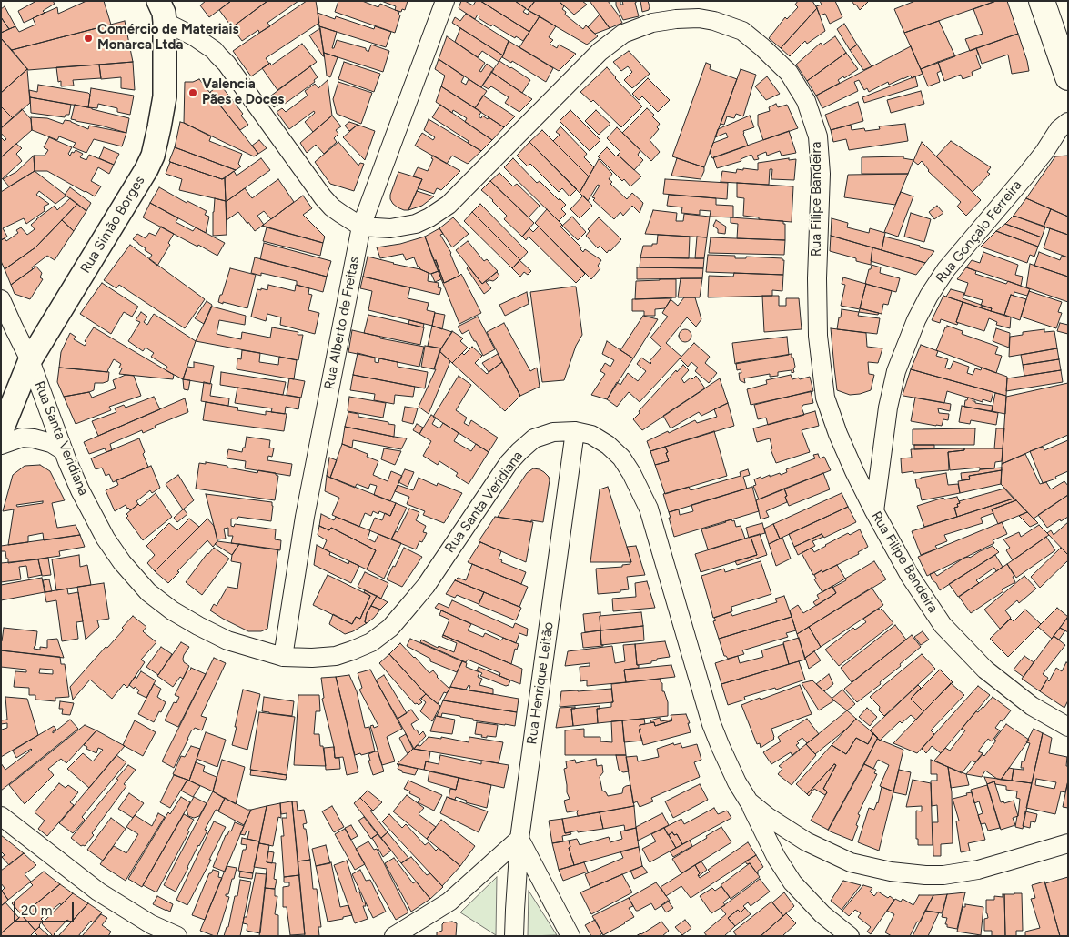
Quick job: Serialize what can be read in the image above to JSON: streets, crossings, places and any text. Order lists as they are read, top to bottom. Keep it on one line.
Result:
{"streets":{"street":["Rua Filipe Bandeira","Rua Simão Borges","Rua Gonçalo Ferreira","Rua Alberto de Freitas","Rua Santa Veridiana","Rua Henrique Leitão"]},"crossings":[["Rua Filipe Bandeira","Rua Gonçalo Ferreira"],["Rua Filipe Bandeira","Rua Alberto de Freitas"],["Rua Simão Borges","Rua Santa Veridiana"],["Rua Alberto de Freitas","Rua Santa Veridiana"],["Rua Santa Veridiana","Rua Henrique Leitão"]],"places":["Comércio de Materiais Monarca Ltda","Valencia Pães e Doces"],"scale_bar":"20 m"}
